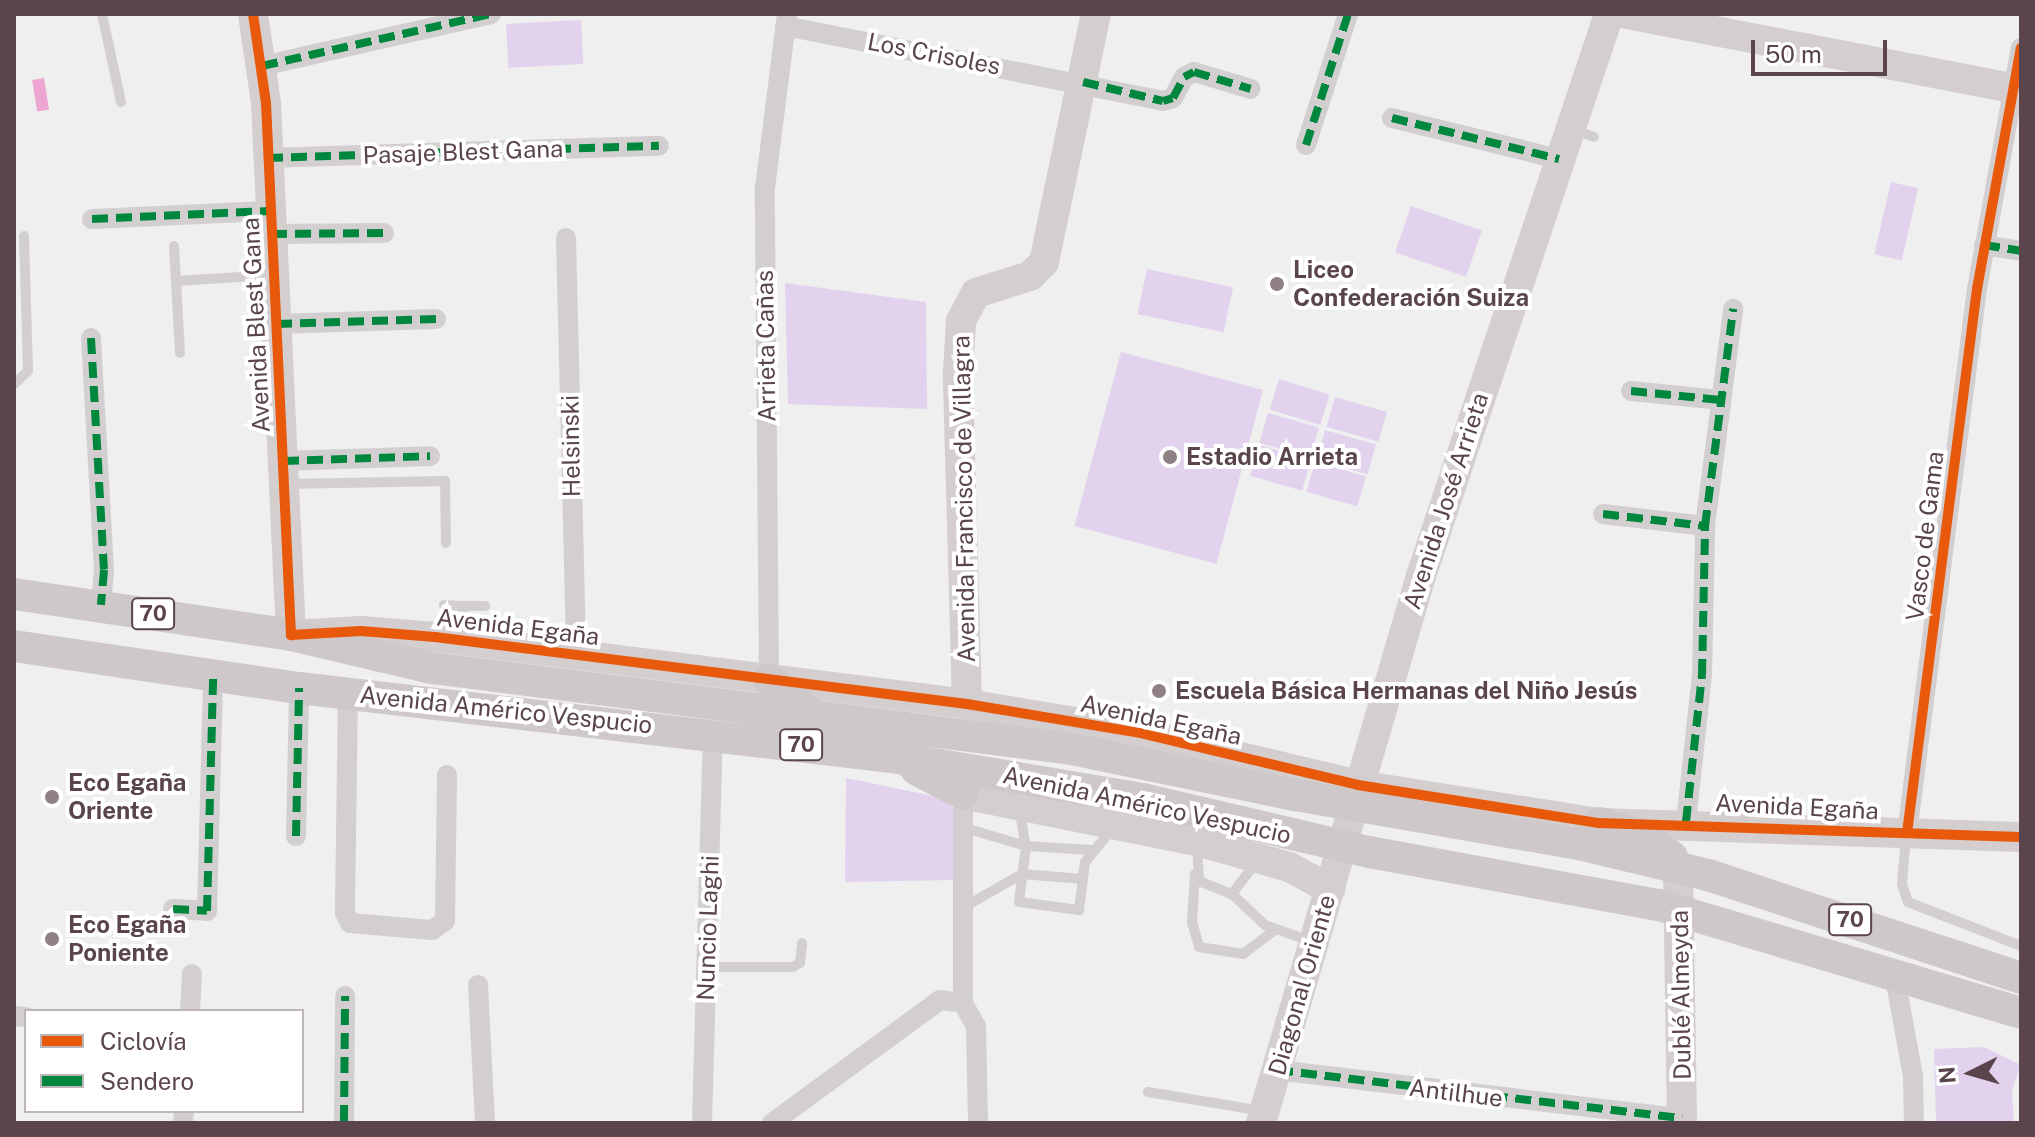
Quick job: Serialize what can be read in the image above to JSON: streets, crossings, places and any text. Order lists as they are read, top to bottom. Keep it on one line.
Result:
{"streets":{"main road":["70","Avenida Egaña","Avenida Américo Vespucio"],"street":["Los Crisoles","Pasaje Blest Gana","Avenida Blest Gana","Arrieta Cañas","Helsinski","Avenida Francisco de Villagra","Avenida José Arrieta","Vasco de Gama","Nuncio Laghi","Diagonal Oriente","Dublé Almeyda","Antilhue"]},"crossings":[["Los Crisoles","Arrieta Cañas"],["Los Crisoles","Avenida Francisco de Villagra"],["Pasaje Blest Gana","Avenida Blest Gana"],["Avenida Blest Gana","Avenida Egaña"],["Avenida Blest Gana","Avenida Américo Vespucio"],["Arrieta Cañas","Avenida Egaña"],["Helsinski","Avenida Egaña"],["Avenida Francisco de Villagra","Avenida Egaña"],["Avenida José Arrieta","Avenida Egaña"],["Avenida José Arrieta","Avenida Américo Vespucio"],["Avenida José Arrieta","Diagonal Oriente"],["Vasco de Gama","Avenida Egaña"],["70","Avenida Américo Vespucio"],["Avenida Egaña","Avenida Américo Vespucio"],["Avenida Américo Vespucio","Nuncio Laghi"],["Avenida Américo Vespucio","Diagonal Oriente"],["Avenida Américo Vespucio","Dublé Almeyda"],["Diagonal Oriente","Antilhue"],["Dublé Almeyda","Antilhue"]],"places":["Liceo Confederación Suiza","Estadio Arrieta","Escuela Básica Hermanas del Niño Jesús","Eco Egaña Oriente","Eco Egaña Poniente"],"legend":["Ciclovía","Sendero"],"scale_bar":"50 m","north":"left"}
